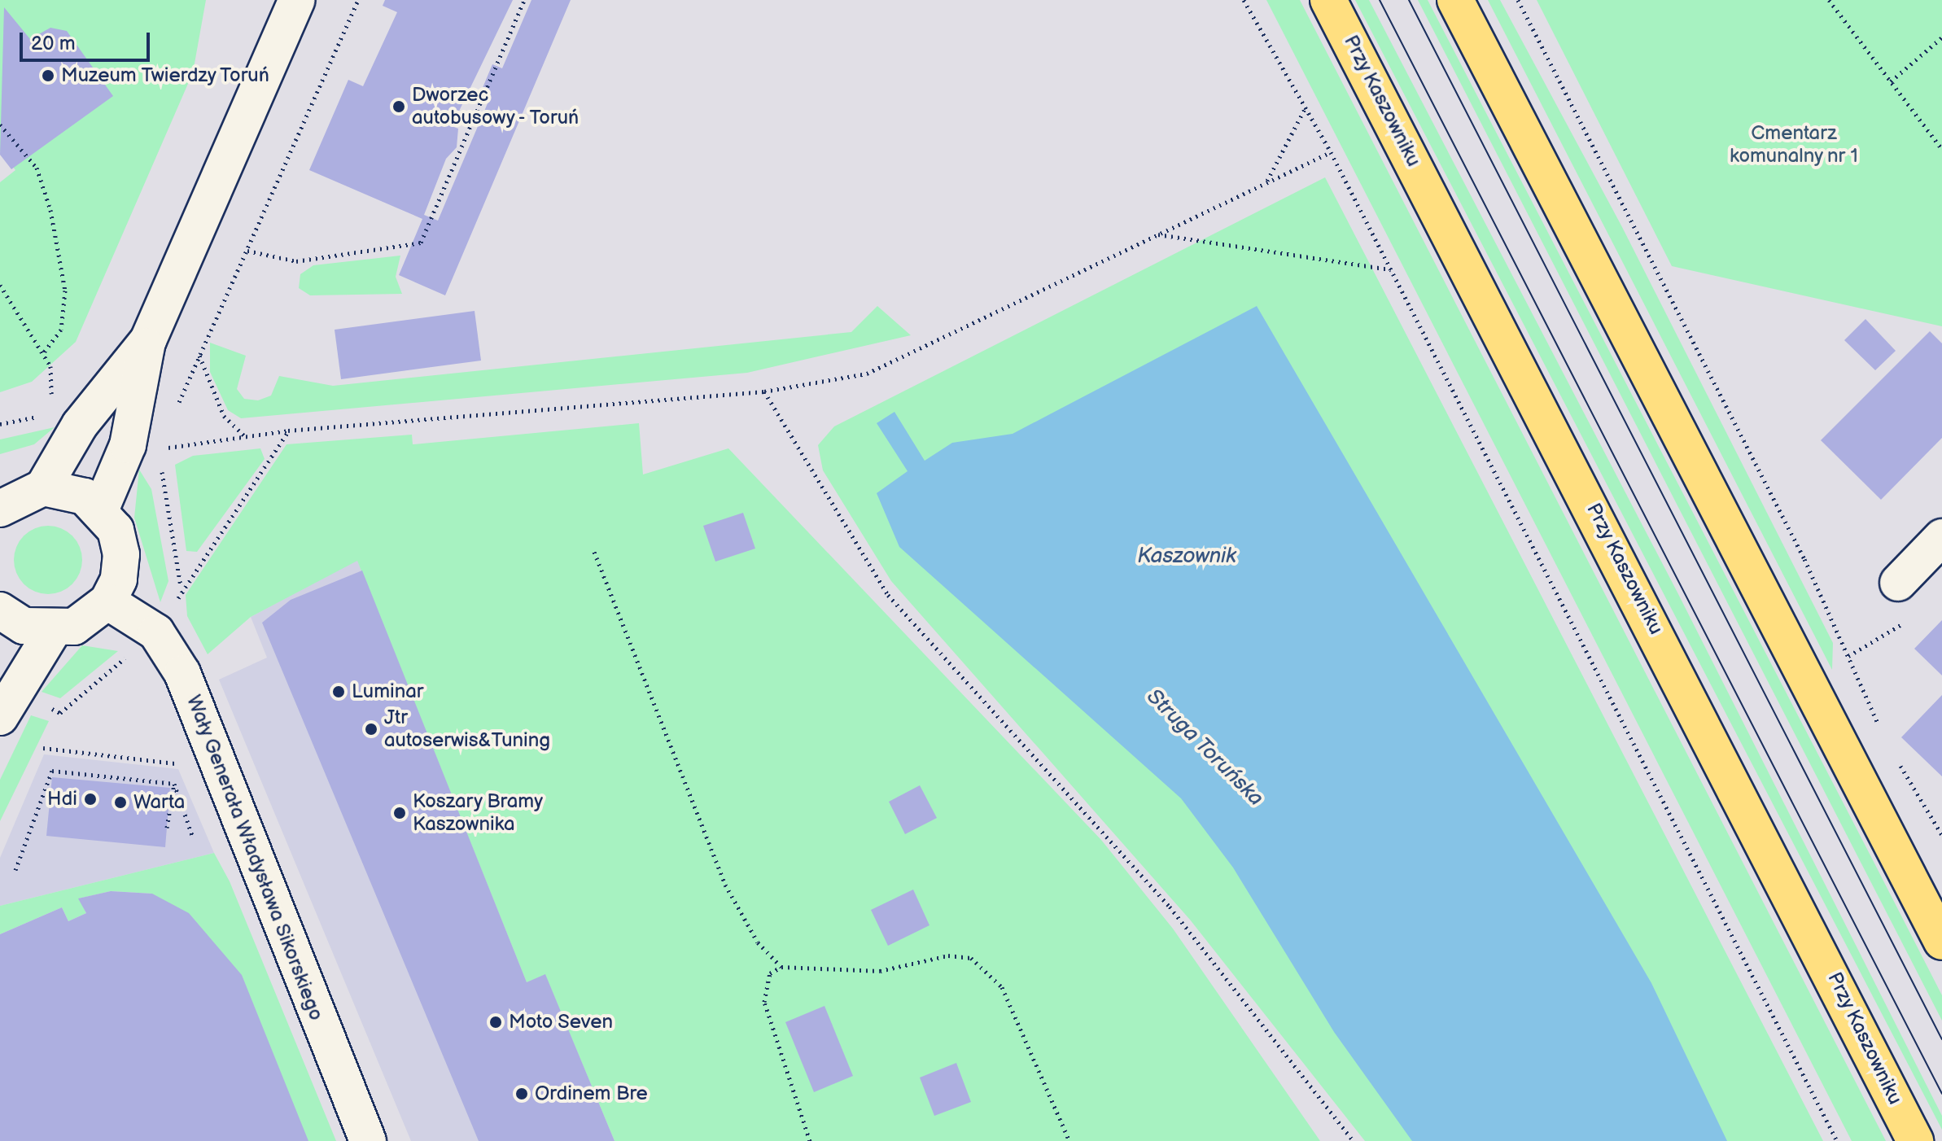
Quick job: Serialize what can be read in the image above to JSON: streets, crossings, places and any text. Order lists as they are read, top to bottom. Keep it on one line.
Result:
{"streets":{"main road":["Przy Kaszowniku"],"street":["Wały Generała Władysława Sikorskiego"]},"water":["Kaszownik","Struga Toruńska"],"parks":["Cmentarz komunalny nr 1"],"places":["Muzeum Twierdzy Toruń","Dworzec autobusowy - Toruń","Luminar","Jtr autoserwis&Tuning","Hdi","Warta","Koszary Bramy Kaszownika","Moto Seven","Ordinem Bre"],"scale_bar":"20 m"}
